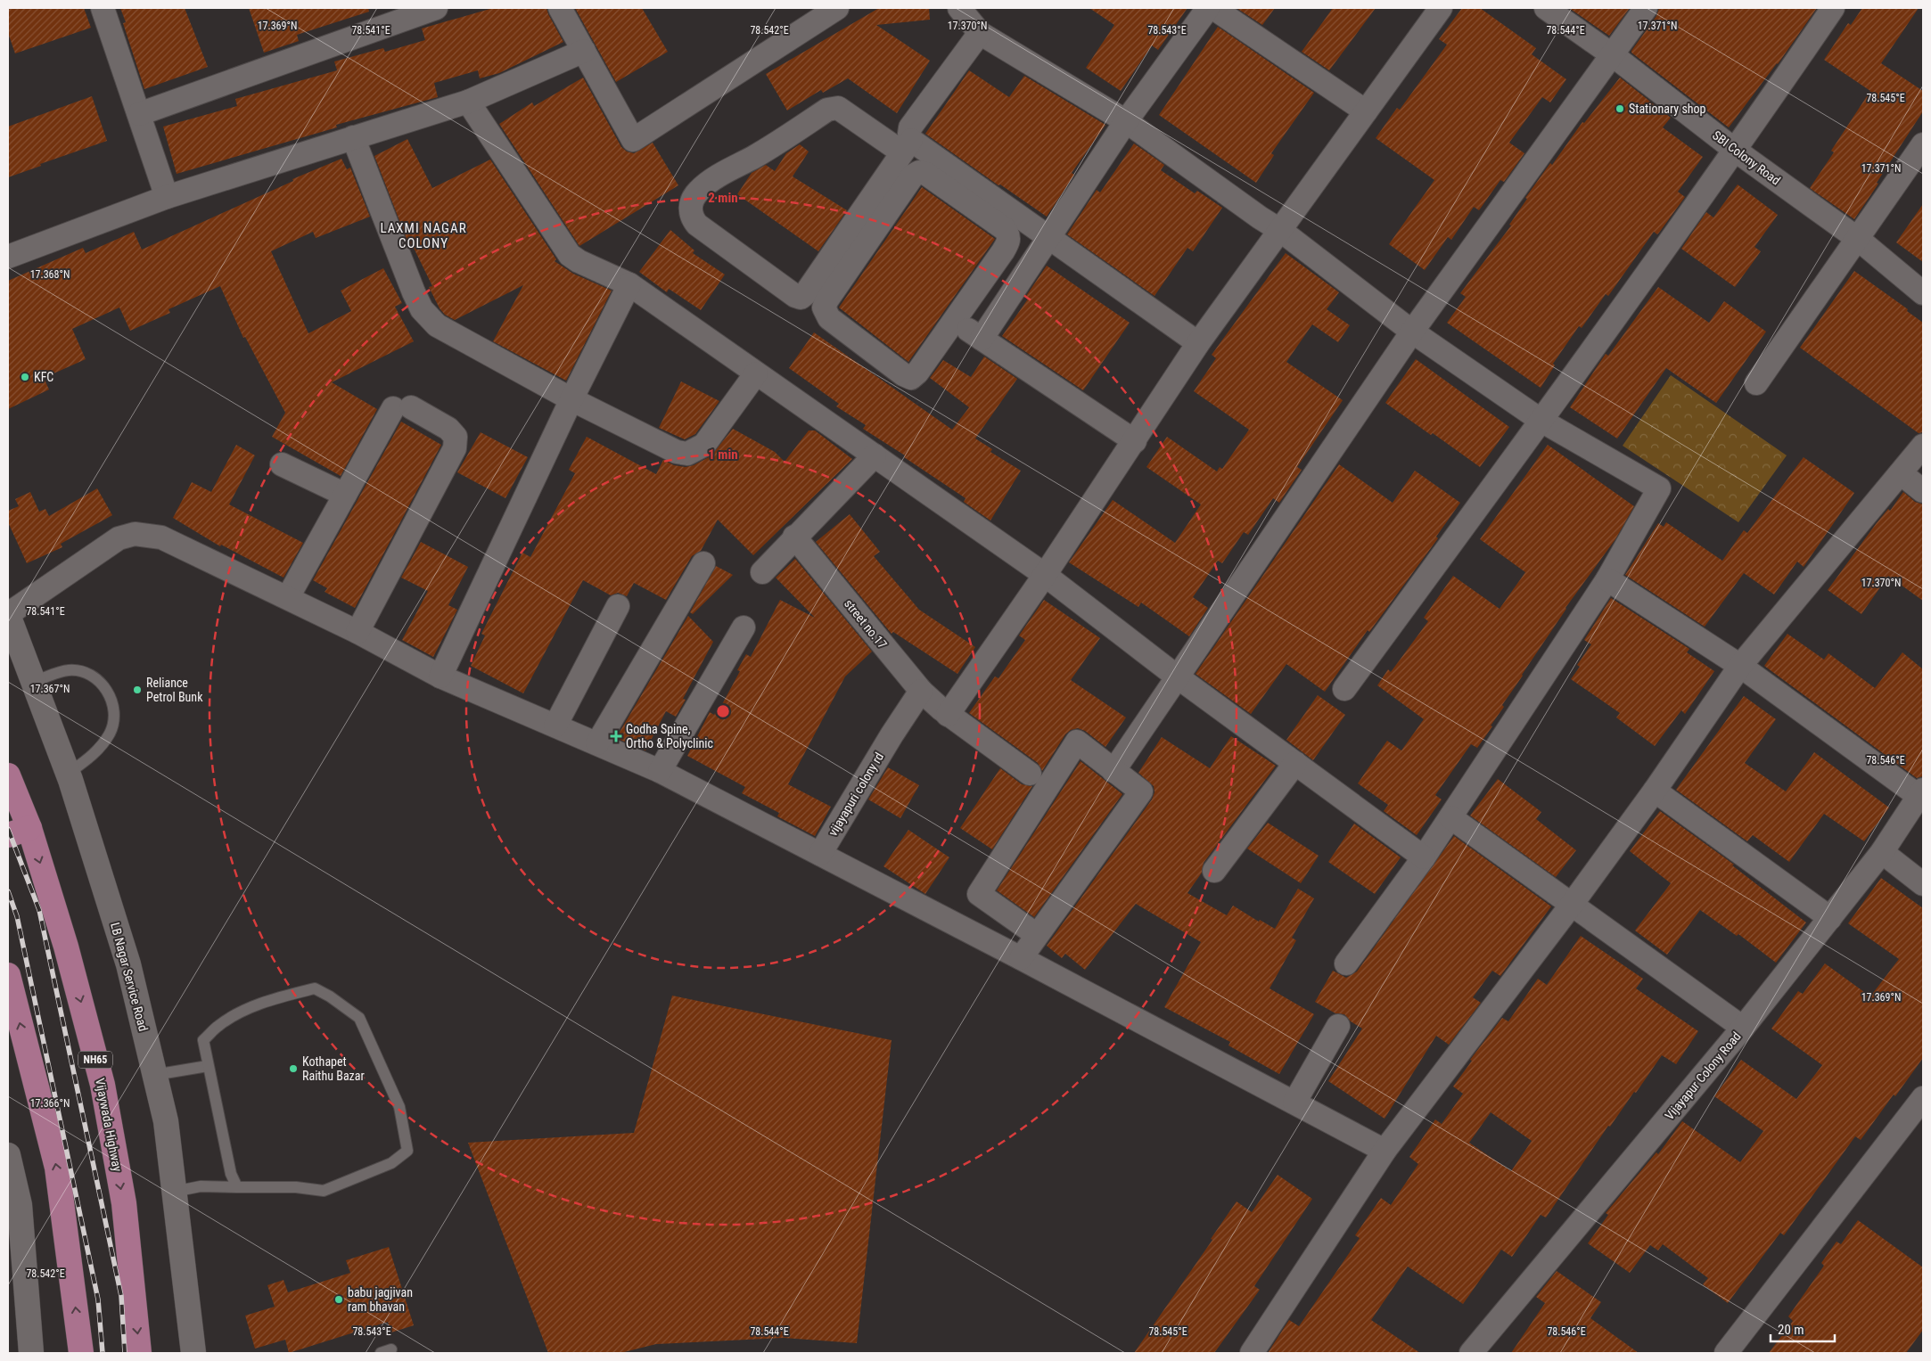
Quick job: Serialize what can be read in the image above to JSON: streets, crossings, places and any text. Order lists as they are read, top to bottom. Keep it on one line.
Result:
{"streets":{"highway":["NH65","Vijaywada Highway"],"street":["SBI Colony Road","street no.17","vijayapuri colony rd","LB Nagar Service Road","Vijayapur Colony Road"]},"crossings":[["street no.17","vijayapuri colony rd"]],"districts":["LAXMI NAGAR COLONY"],"places":{"other":["Stationary shop","KFC","Reliance Petrol Bunk","Kothapet Raithu Bazar","babu jagjivan ram bhavan"],"health":["Godha Spine, Ortho & Polyclinic"]},"scale_bar":"20 m","coordinates":["17.369°N","17.370°N","17.371°N","78.544°E","78.541°E","78.542°E","78.543°E","78.545°E","17.368°N","17.367°N","78.546°E","17.366°N"],"rings":["2 min","1 min"]}
